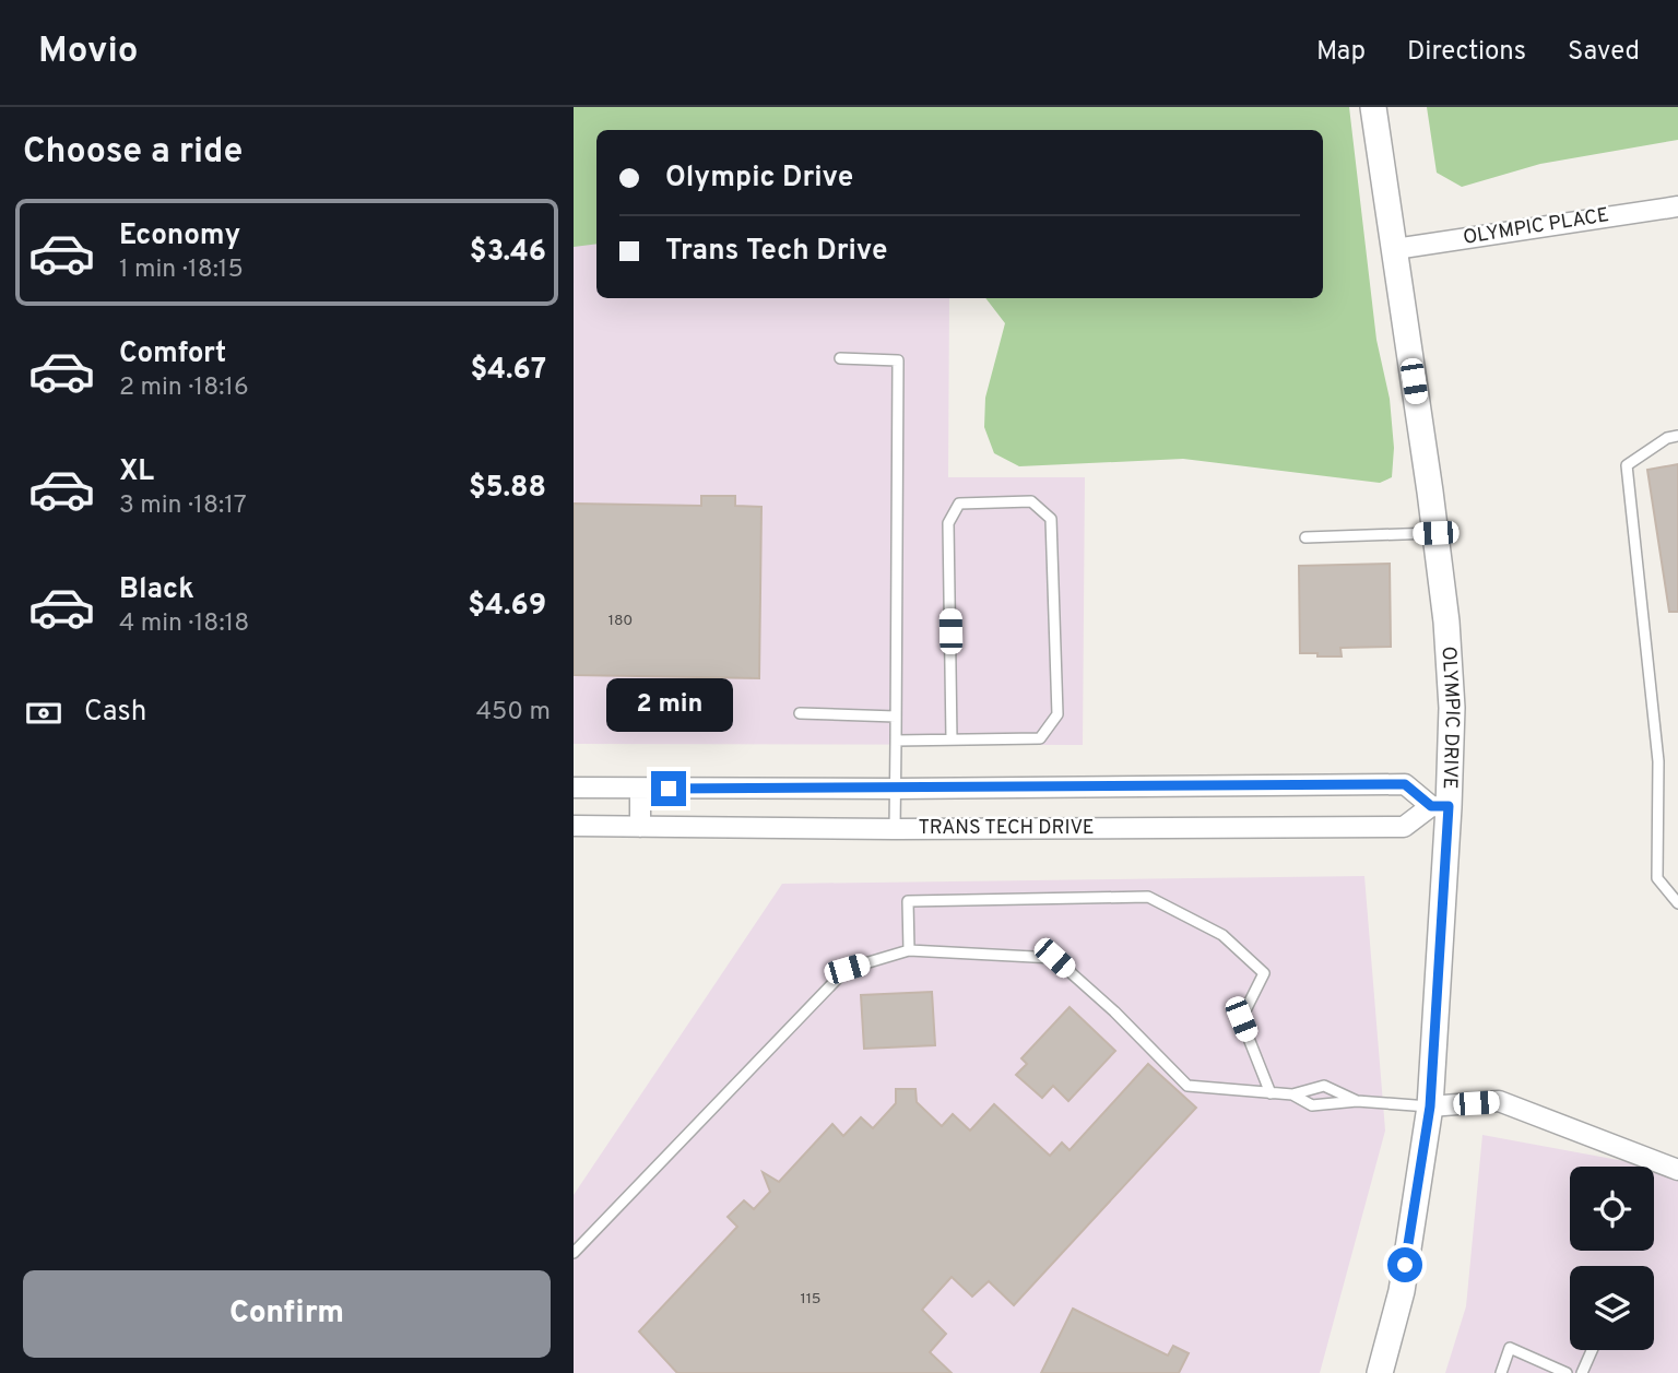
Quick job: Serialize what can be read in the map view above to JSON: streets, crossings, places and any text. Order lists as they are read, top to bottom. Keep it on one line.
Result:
{"streets":{"street":["OLYMPIC PLACE","OLYMPIC DRIVE","TRANS TECH DRIVE"]},"crossings":[["OLYMPIC PLACE","OLYMPIC DRIVE"],["OLYMPIC DRIVE","TRANS TECH DRIVE"]],"house_numbers":["180","115"],"page":{"header":"Movio","nav":["Map","Directions","Saved"],"heading":"Choose a ride","banner":["Olympic Drive","Trans Tech Drive"],"list":[{"name":"Economy","note":"1 min · 18:15","value":"$3.46"},{"name":"Comfort","note":"2 min · 18:16","value":"$4.67"},{"name":"XL","note":"3 min · 18:17","value":"$5.88"},{"name":"Black","note":"4 min · 18:18","value":"$4.69"}],"pay":["Cash","450 m"],"bubble":"2 min","buttons":"Confirm"}}
